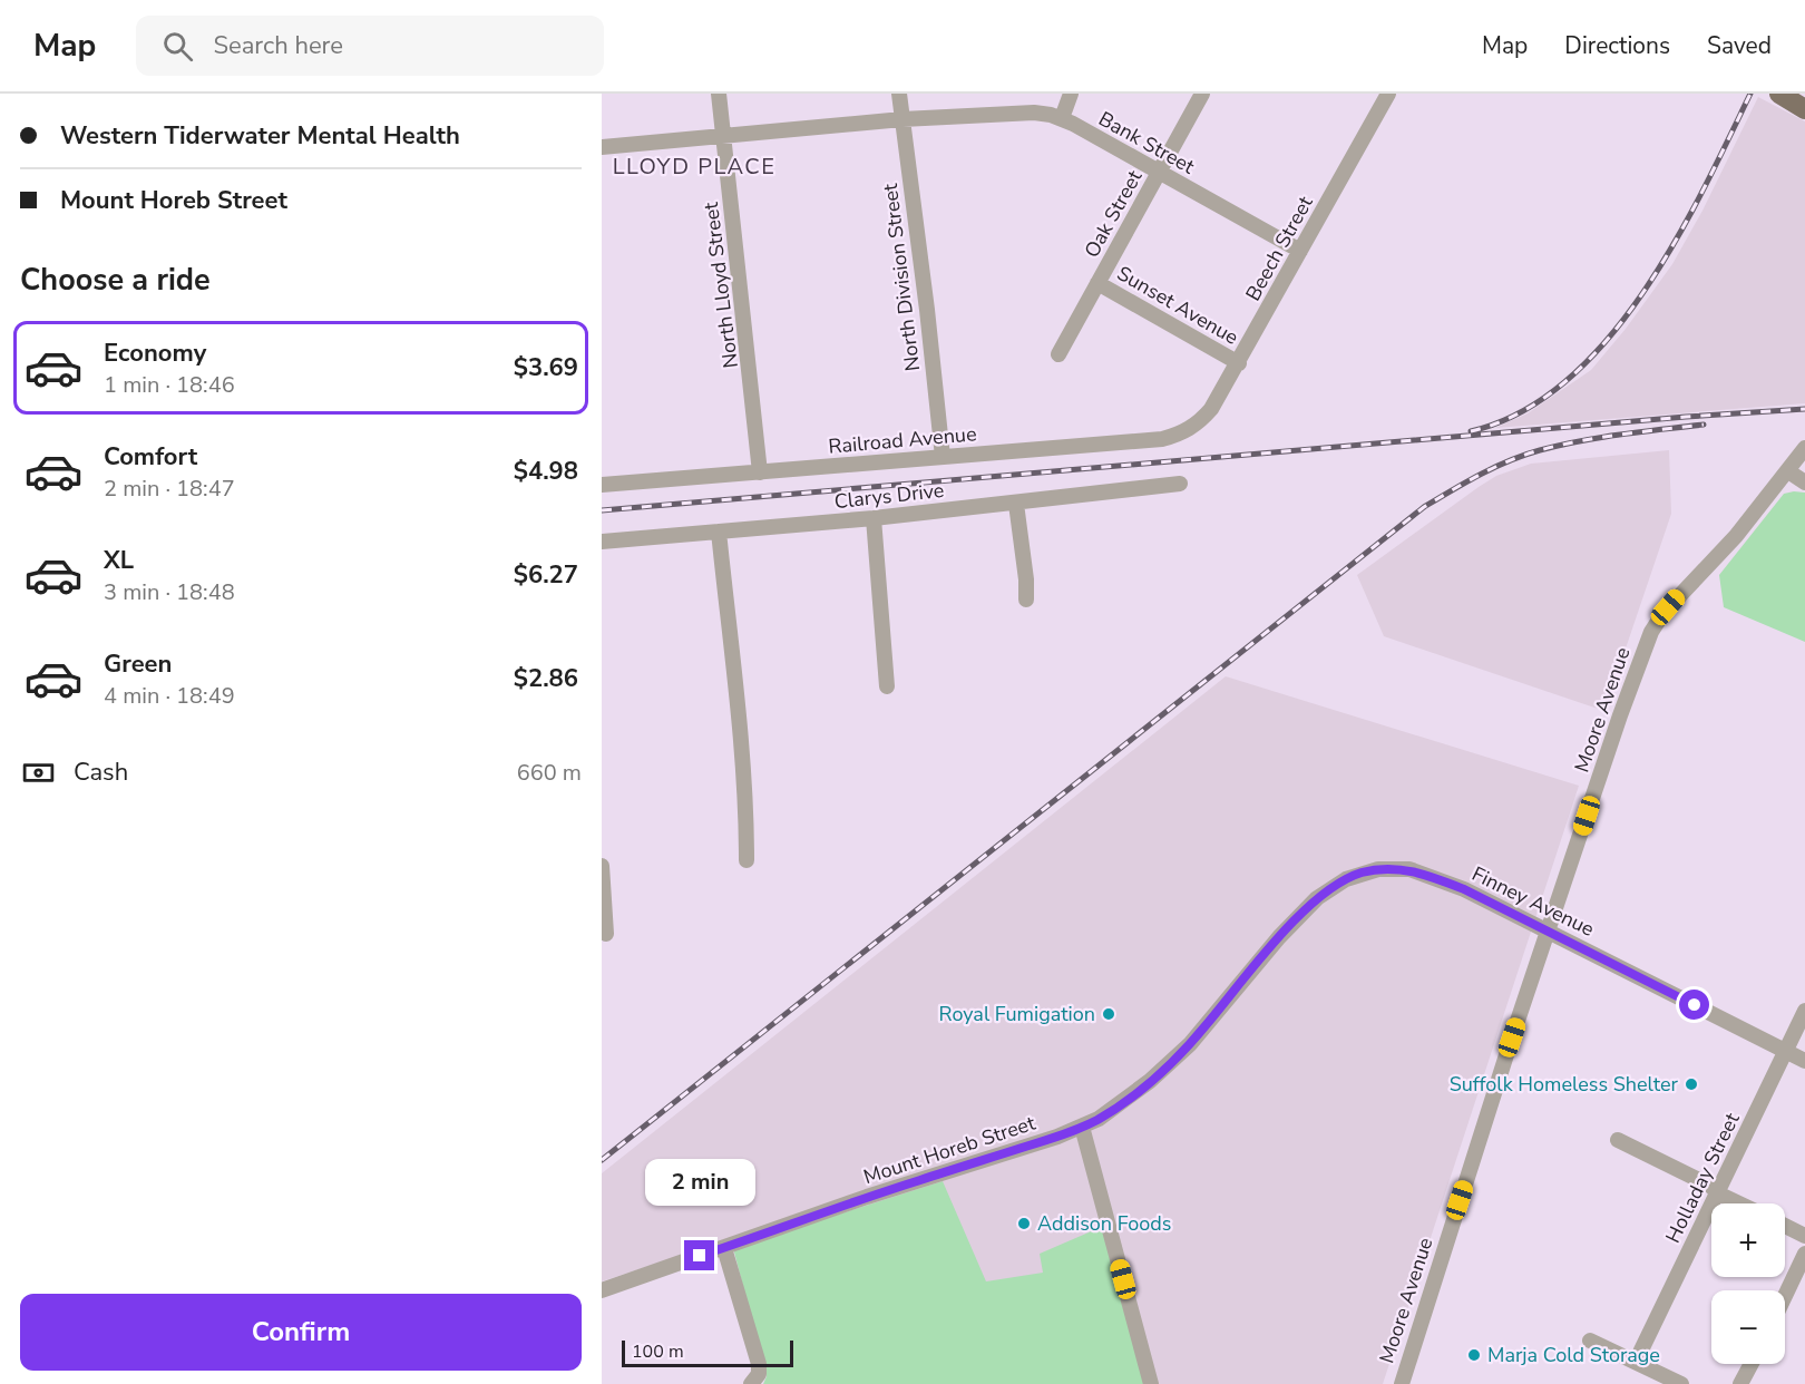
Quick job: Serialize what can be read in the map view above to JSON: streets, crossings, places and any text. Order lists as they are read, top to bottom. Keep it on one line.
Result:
{"streets":{"street":["Bank Street","Oak Street","Beech Street","North Division Street","North Lloyd Street","Sunset Avenue","Railroad Avenue","Clarys Drive","Moore Avenue","Finney Avenue","Mount Horeb Street","Holladay Street"]},"crossings":[["Bank Street","Oak Street"],["Bank Street","Beech Street"],["Bank Street","North Division Street"],["Bank Street","North Lloyd Street"],["Oak Street","Sunset Avenue"],["Beech Street","Sunset Avenue"],["Beech Street","Railroad Avenue"],["North Division Street","Railroad Avenue"],["North Lloyd Street","Railroad Avenue"],["Moore Avenue","Finney Avenue"],["Finney Avenue","Mount Horeb Street"],["Finney Avenue","Holladay Street"]],"districts":["LLOYD PLACE"],"places":["Royal Fumigation","Suffolk Homeless Shelter","Addison Foods","Marja Cold Storage"],"scale_bar":"100 m","page":{"header":"Map","search":"Search here","nav":["Map","Directions","Saved"],"banner":["Western Tiderwater Mental Health","Mount Horeb Street"],"heading":"Choose a ride","list":[{"name":"Economy","note":"1 min · 18:46","value":"$3.69"},{"name":"Comfort","note":"2 min · 18:47","value":"$4.98"},{"name":"XL","note":"3 min · 18:48","value":"$6.27"},{"name":"Green","note":"4 min · 18:49","value":"$2.86"}],"pay":["Cash","660 m"],"bubble":"2 min","map_buttons":["+","−"],"buttons":"Confirm","scale":"100 m"}}
